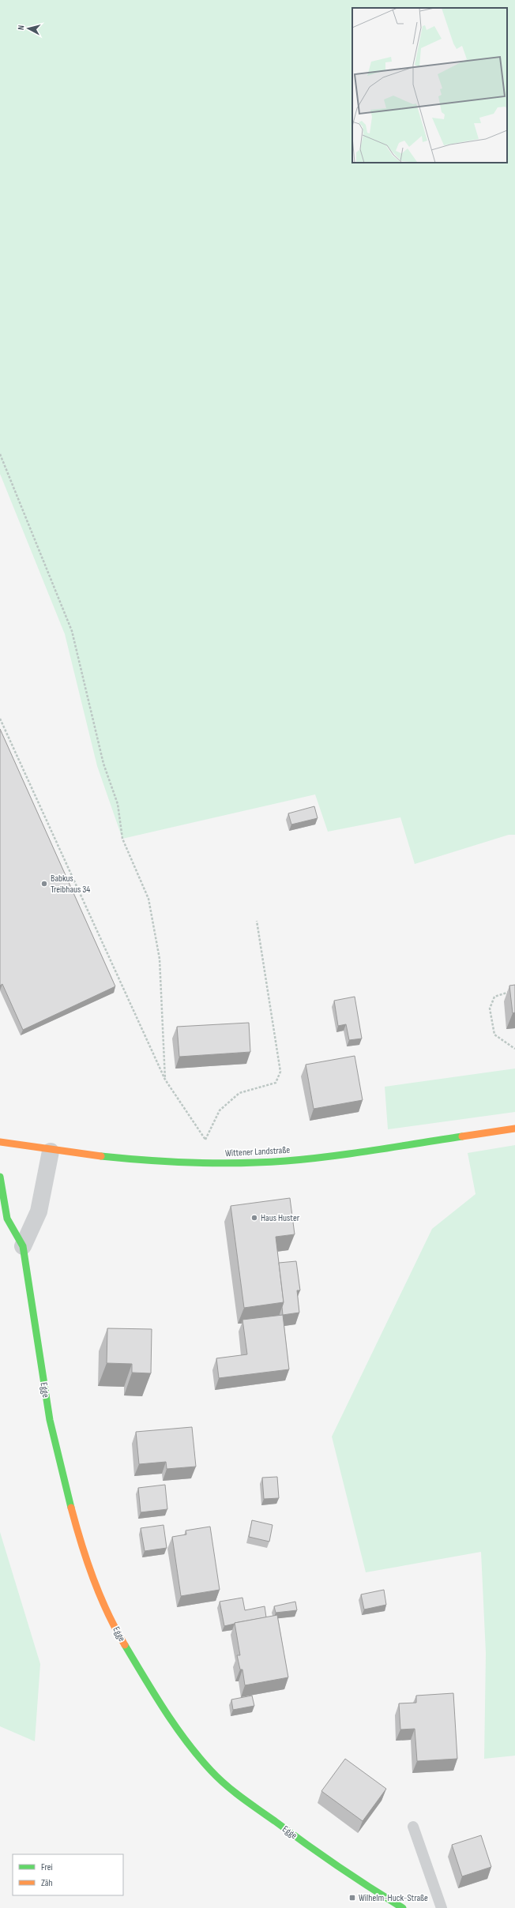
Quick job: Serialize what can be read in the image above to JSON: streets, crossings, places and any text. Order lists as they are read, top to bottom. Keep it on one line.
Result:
{"streets":{"street":["Wittener Landstraße","Egge"]},"places":{"other":["Babkus Treibhaus 34","Haus Huster"],"transit":["Wilhelm-Huck-Straße"]},"legend":["Frei","Zäh"],"north":"left"}
